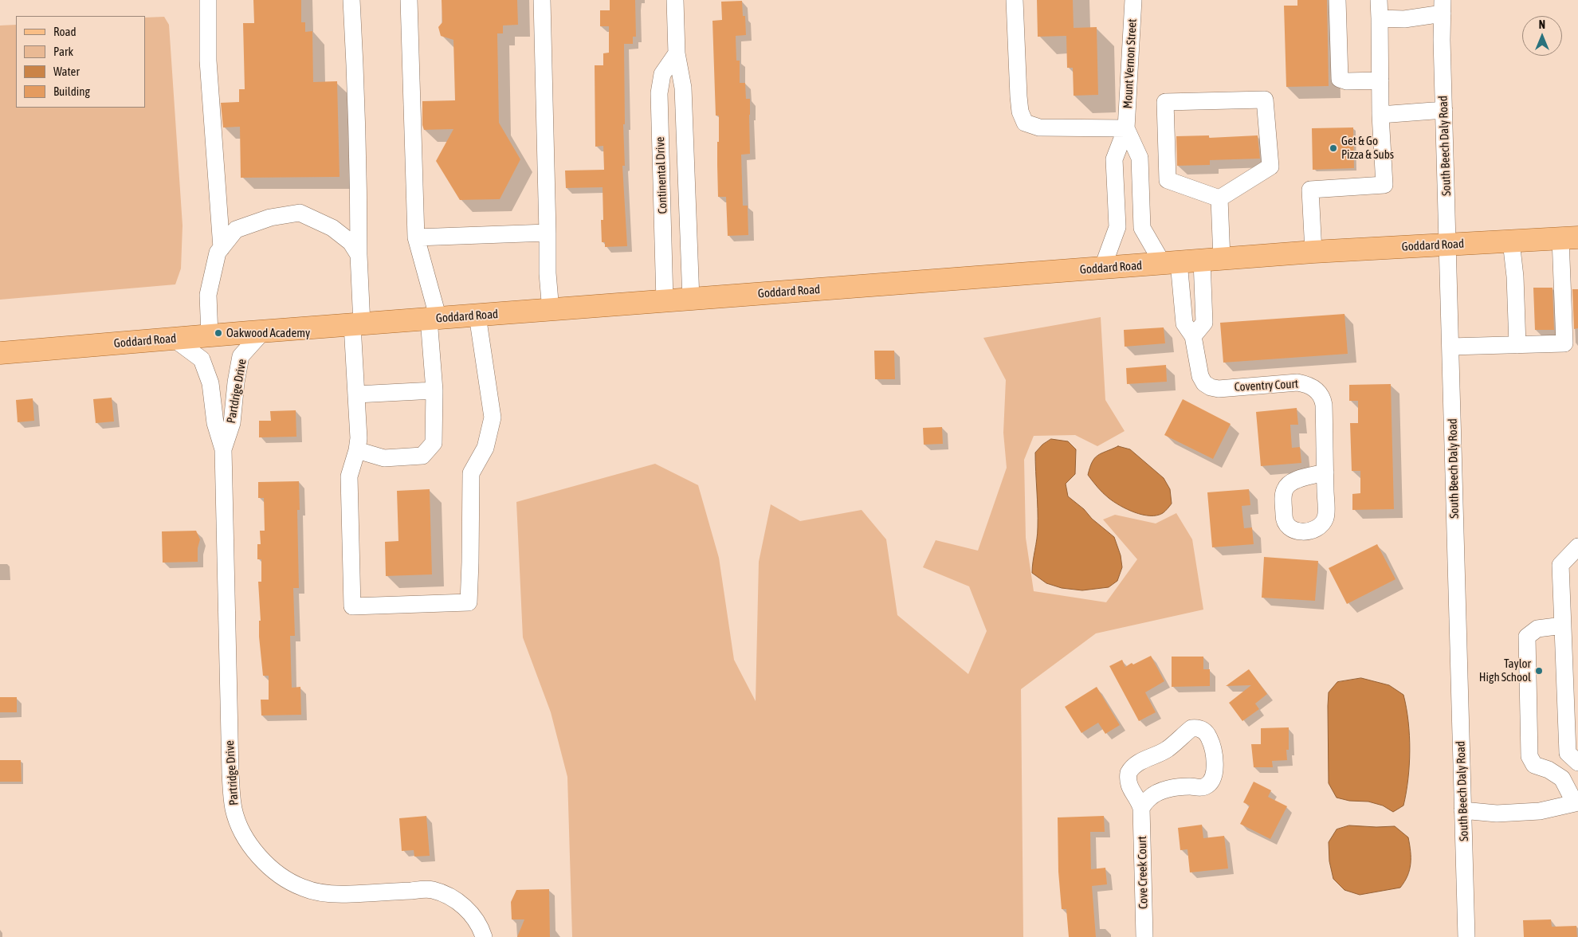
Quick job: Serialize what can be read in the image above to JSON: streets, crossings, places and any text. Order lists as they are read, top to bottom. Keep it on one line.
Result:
{"streets":{"main road":["Goddard Road"],"street":["Mount Vernon Street","South Beech Daly Road","Continental Drive","Coventry Court","Partdrige Drive","Partridge Drive","Cove Creek Court"]},"crossings":[["Mount Vernon Street","Goddard Road"],["Mount Vernon Street","Coventry Court"],["South Beech Daly Road","Goddard Road"],["Continental Drive","Goddard Road"],["Goddard Road","Coventry Court"],["Goddard Road","Partdrige Drive"],["Partdrige Drive","Partridge Drive"]],"places":["Get & Go Pizza & Subs","Oakwood Academy","Taylor High School"],"legend":["Road","Park","Water","Building"],"north":"top"}
